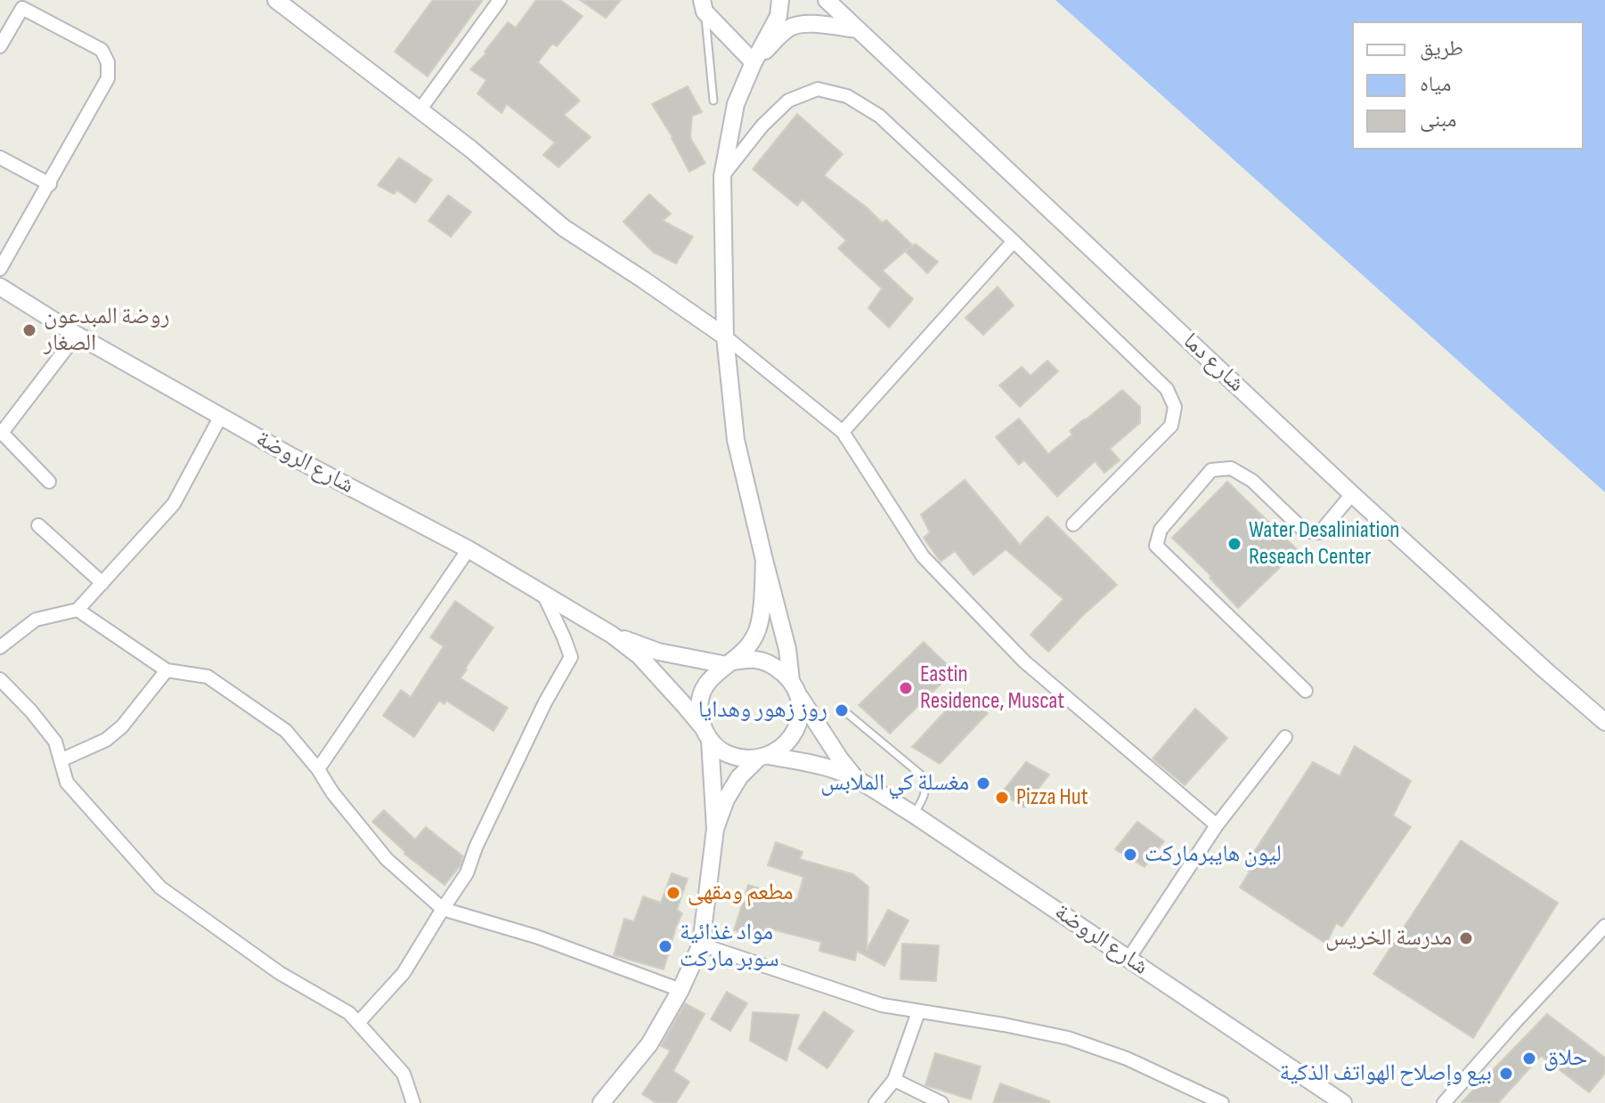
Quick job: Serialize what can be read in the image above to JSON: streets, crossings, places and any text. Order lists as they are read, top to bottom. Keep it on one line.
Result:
{"streets":{"main road":["شارع دما","شارع الروضة"]},"places":["روضة المبدعون الصغار","Water Desaliniation Reseach Center","Eastin Residence, Muscat","روز زهور وهدايا","مغسلة كي الملابس","Pizza Hut","ليون هايبرماركت","مطعم ومقهى","مدرسة الخريس","مواد غذائية سوبر ماركت","حلاق","بيع وإصلاح الهواتف الذكية"],"legend":["طريق","مياه","مبنى"]}
